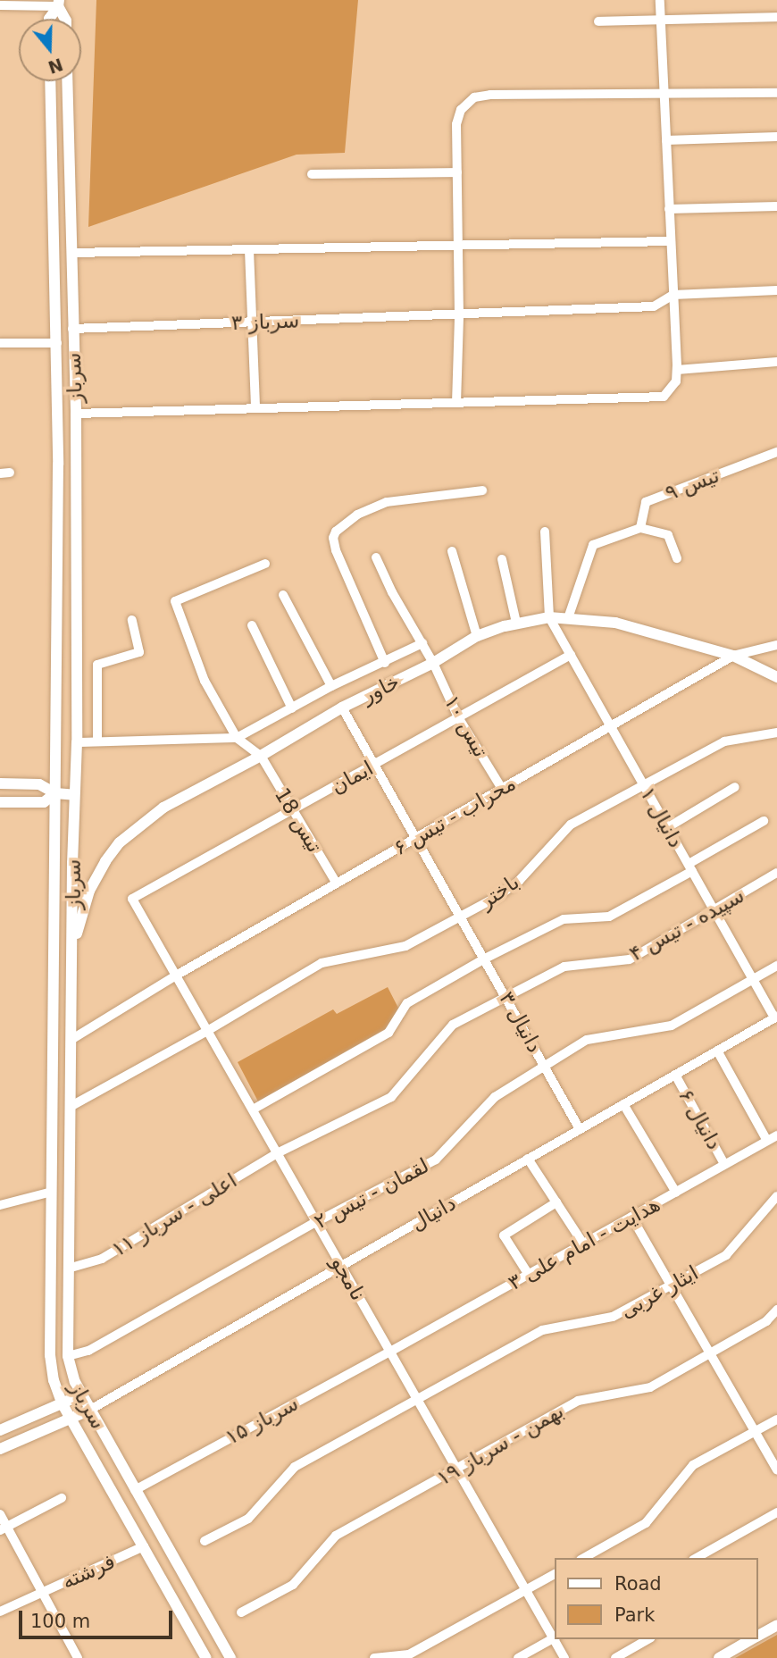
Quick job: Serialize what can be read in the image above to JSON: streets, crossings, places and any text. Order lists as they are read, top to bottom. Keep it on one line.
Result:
{"streets":{"street":["سرباز ۳","سرباز","تیس ۹","خاور","تیس ۱۰","ایمان","محراب - تیس ۶","دانیال ۱","تیس 18","باختر","سپیده - تیس ۴","دانیال ۳","دانیال ۶","لقمان - تیس ۲","دانیال","اعلی - سرباز ۱۱","هدایت - امام علی ۳","نامجو","ایثار غربی","سرباز ۱۵","بهمن - سرباز ۱۹","فرشته"]},"crossings":[["سرباز ۳","سرباز"],["سرباز","خاور"],["سرباز","محراب - تیس ۶"],["سرباز","باختر"],["سرباز","لقمان - تیس ۲"],["سرباز","دانیال"],["سرباز","اعلی - سرباز ۱۱"],["سرباز","سرباز ۱۵"],["سرباز","فرشته"],["خاور","تیس ۱۰"],["خاور","محراب - تیس ۶"],["خاور","دانیال ۱"],["خاور","تیس 18"],["خاور","دانیال ۳"],["تیس ۱۰","ایمان"],["تیس ۱۰","محراب - تیس ۶"],["ایمان","دانیال ۱"],["ایمان","تیس 18"],["ایمان","دانیال ۳"],["ایمان","نامجو"],["محراب - تیس ۶","دانیال ۱"],["محراب - تیس ۶","تیس 18"],["محراب - تیس ۶","دانیال ۳"],["محراب - تیس ۶","نامجو"],["دانیال ۱","باختر"],["دانیال ۱","سپیده - تیس ۴"],["دانیال ۱","لقمان - تیس ۲"],["دانیال ۱","دانیال"],["باختر","دانیال ۳"],["باختر","نامجو"],["سپیده - تیس ۴","دانیال ۳"],["سپیده - تیس ۴","اعلی - سرباز ۱۱"],["سپیده - تیس ۴","نامجو"],["دانیال ۳","لقمان - تیس ۲"],["دانیال ۳","دانیال"],["دانیال ۶","دانیال"],["دانیال ۶","هدایت - امام علی ۳"],["لقمان - تیس ۲","نامجو"],["دانیال","نامجو"],["اعلی - سرباز ۱۱","نامجو"],["هدایت - امام علی ۳","نامجو"],["هدایت - امام علی ۳","سرباز ۱۵"],["نامجو","ایثار غربی"],["نامجو","سرباز ۱۵"],["نامجو","بهمن - سرباز ۱۹"]],"legend":["Road","Park"],"scale_bar":"100 m","north":"bottom"}
